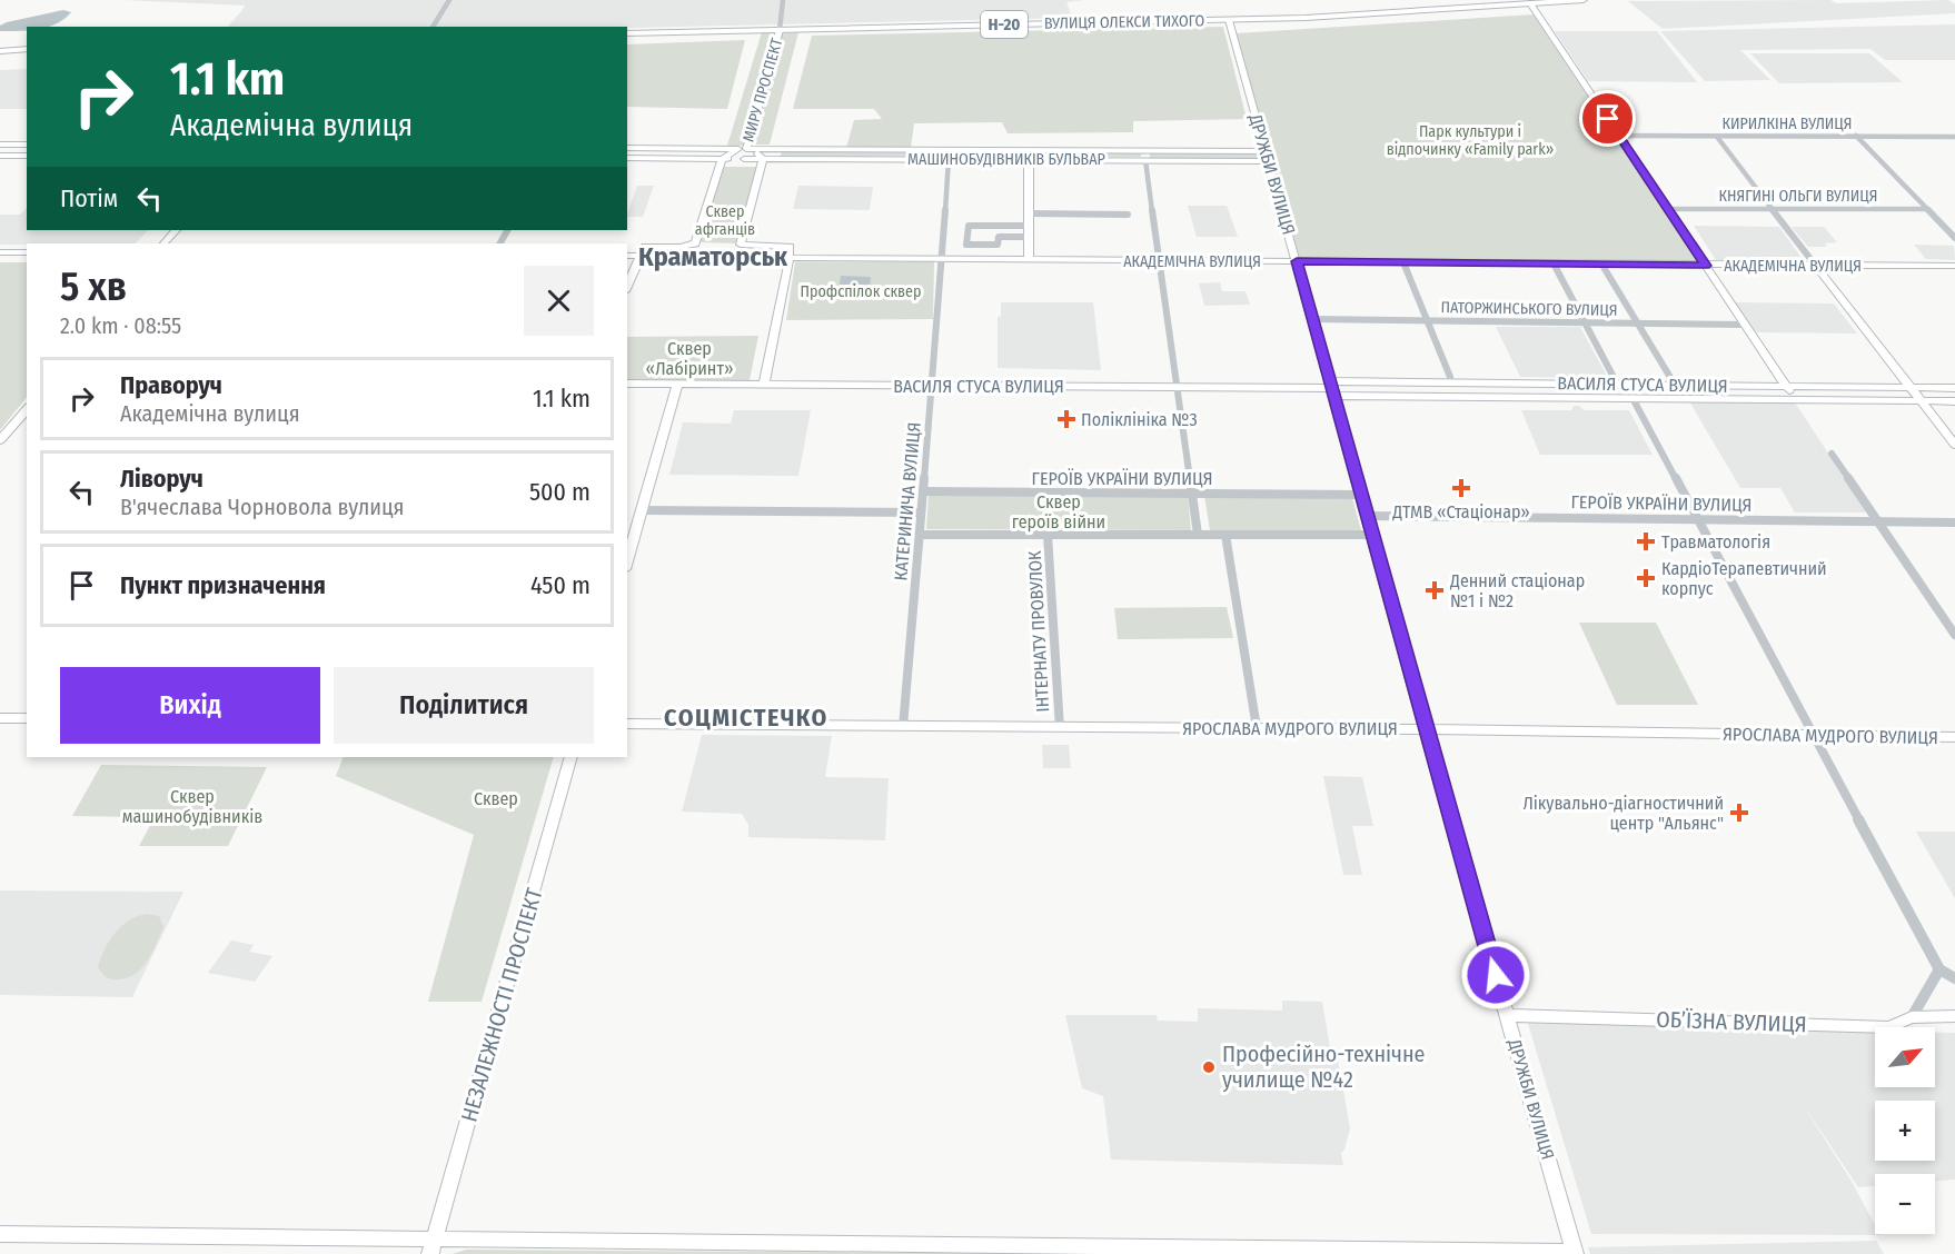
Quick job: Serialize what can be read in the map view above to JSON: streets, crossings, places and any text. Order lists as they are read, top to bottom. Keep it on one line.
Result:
{"streets":{"main road":["ВУЛИЦЯ ОЛЕКСИ ТИХОГО","Н-20"],"street":["МИРУ ПРОСПЕКТ","КИРИЛКІНА ВУЛИЦЯ","МАШИНОБУДІВНИКІВ БУЛЬВАР","ДРУЖБИ ВУЛИЦЯ","КНЯГИНІ ОЛЬГИ ВУЛИЦЯ","АКАДЕМІЧНА ВУЛИЦЯ","ПАТОРЖИНСЬКОГО ВУЛИЦЯ","ВАСИЛЯ СТУСА ВУЛИЦЯ","ГЕРОЇВ УКРАЇНИ ВУЛИЦЯ","КАТЕРИНИЧА ВУЛИЦЯ","ІНТЕРНАТУ ПРОВУЛОК","ЯРОСЛАВА МУДРОГО ВУЛИЦЯ","НЕЗАЛЕЖНОСТІ ПРОСПЕКТ","ОБ’ЇЗНА ВУЛИЦЯ"]},"crossings":[["ВУЛИЦЯ ОЛЕКСИ ТИХОГО","МИРУ ПРОСПЕКТ"],["ВУЛИЦЯ ОЛЕКСИ ТИХОГО","ДРУЖБИ ВУЛИЦЯ"],["МИРУ ПРОСПЕКТ","МАШИНОБУДІВНИКІВ БУЛЬВАР"],["МИРУ ПРОСПЕКТ","АКАДЕМІЧНА ВУЛИЦЯ"],["МАШИНОБУДІВНИКІВ БУЛЬВАР","ДРУЖБИ ВУЛИЦЯ"],["МАШИНОБУДІВНИКІВ БУЛЬВАР","КАТЕРИНИЧА ВУЛИЦЯ"],["ДРУЖБИ ВУЛИЦЯ","АКАДЕМІЧНА ВУЛИЦЯ"],["ДРУЖБИ ВУЛИЦЯ","ПАТОРЖИНСЬКОГО ВУЛИЦЯ"],["ДРУЖБИ ВУЛИЦЯ","ВАСИЛЯ СТУСА ВУЛИЦЯ"],["ДРУЖБИ ВУЛИЦЯ","ГЕРОЇВ УКРАЇНИ ВУЛИЦЯ"],["ДРУЖБИ ВУЛИЦЯ","ЯРОСЛАВА МУДРОГО ВУЛИЦЯ"],["ДРУЖБИ ВУЛИЦЯ","ОБ’ЇЗНА ВУЛИЦЯ"],["АКАДЕМІЧНА ВУЛИЦЯ","КАТЕРИНИЧА ВУЛИЦЯ"],["ВАСИЛЯ СТУСА ВУЛИЦЯ","КАТЕРИНИЧА ВУЛИЦЯ"],["ГЕРОЇВ УКРАЇНИ ВУЛИЦЯ","КАТЕРИНИЧА ВУЛИЦЯ"],["КАТЕРИНИЧА ВУЛИЦЯ","ЯРОСЛАВА МУДРОГО ВУЛИЦЯ"],["ІНТЕРНАТУ ПРОВУЛОК","ЯРОСЛАВА МУДРОГО ВУЛИЦЯ"]],"districts":["Краматорськ","СОЦМІСТЕЧКО"],"parks":["Парк культури і відпочинку «Family park»","Сквер афганців","Профспілок сквер","Сквер «Лабіринт»","Сквер героїв війни","Сквер машинобудівників","Сквер"],"places":{"health":["Поліклініка №3","ДТМВ «Стаціонар»","Травматологія","КардіоТерапевтичний корпус","Денний стаціонар №1 і №2","Лікувально-діагностичний центр \"Альянс\""],"other":["Професійно-технічне училище №42"]},"north":"top right","page":{"turn":["1.1 km","Академічна вулиця"],"then":"Потім","heading":["5 хв","2.0 km · 08:55"],"list":[{"name":"Праворуч","note":"Академічна вулиця","value":"1.1 km"},{"name":"Ліворуч","note":"В'ячеслава Чорновола вулиця","value":"500 m"},{"name":"Пункт призначення","value":"450 m"}],"buttons":["Вихід","Поділитися"],"map_buttons":["+","−"]}}
